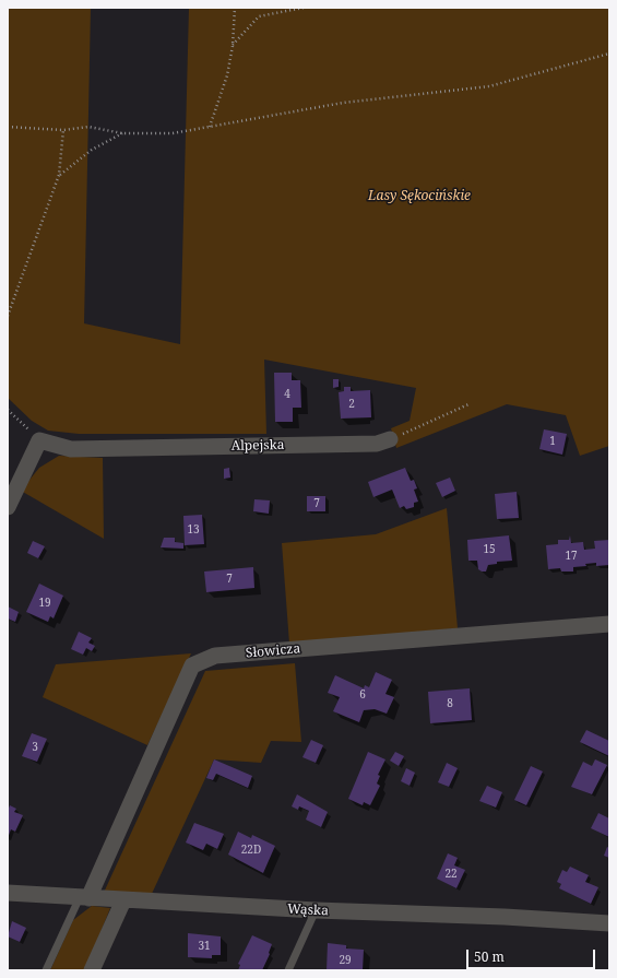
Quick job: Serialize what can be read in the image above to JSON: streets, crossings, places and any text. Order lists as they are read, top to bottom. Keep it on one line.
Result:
{"streets":{"street":["Alpejska","Słowicza","Wąska"]},"crossings":[["Słowicza","Wąska"]],"parks":["Lasy Sękocińskie"],"house_numbers":["4","2","1","7","13","15","17","7","19","6","8","3","22D","22","31","29"],"scale_bar":"50 m"}
